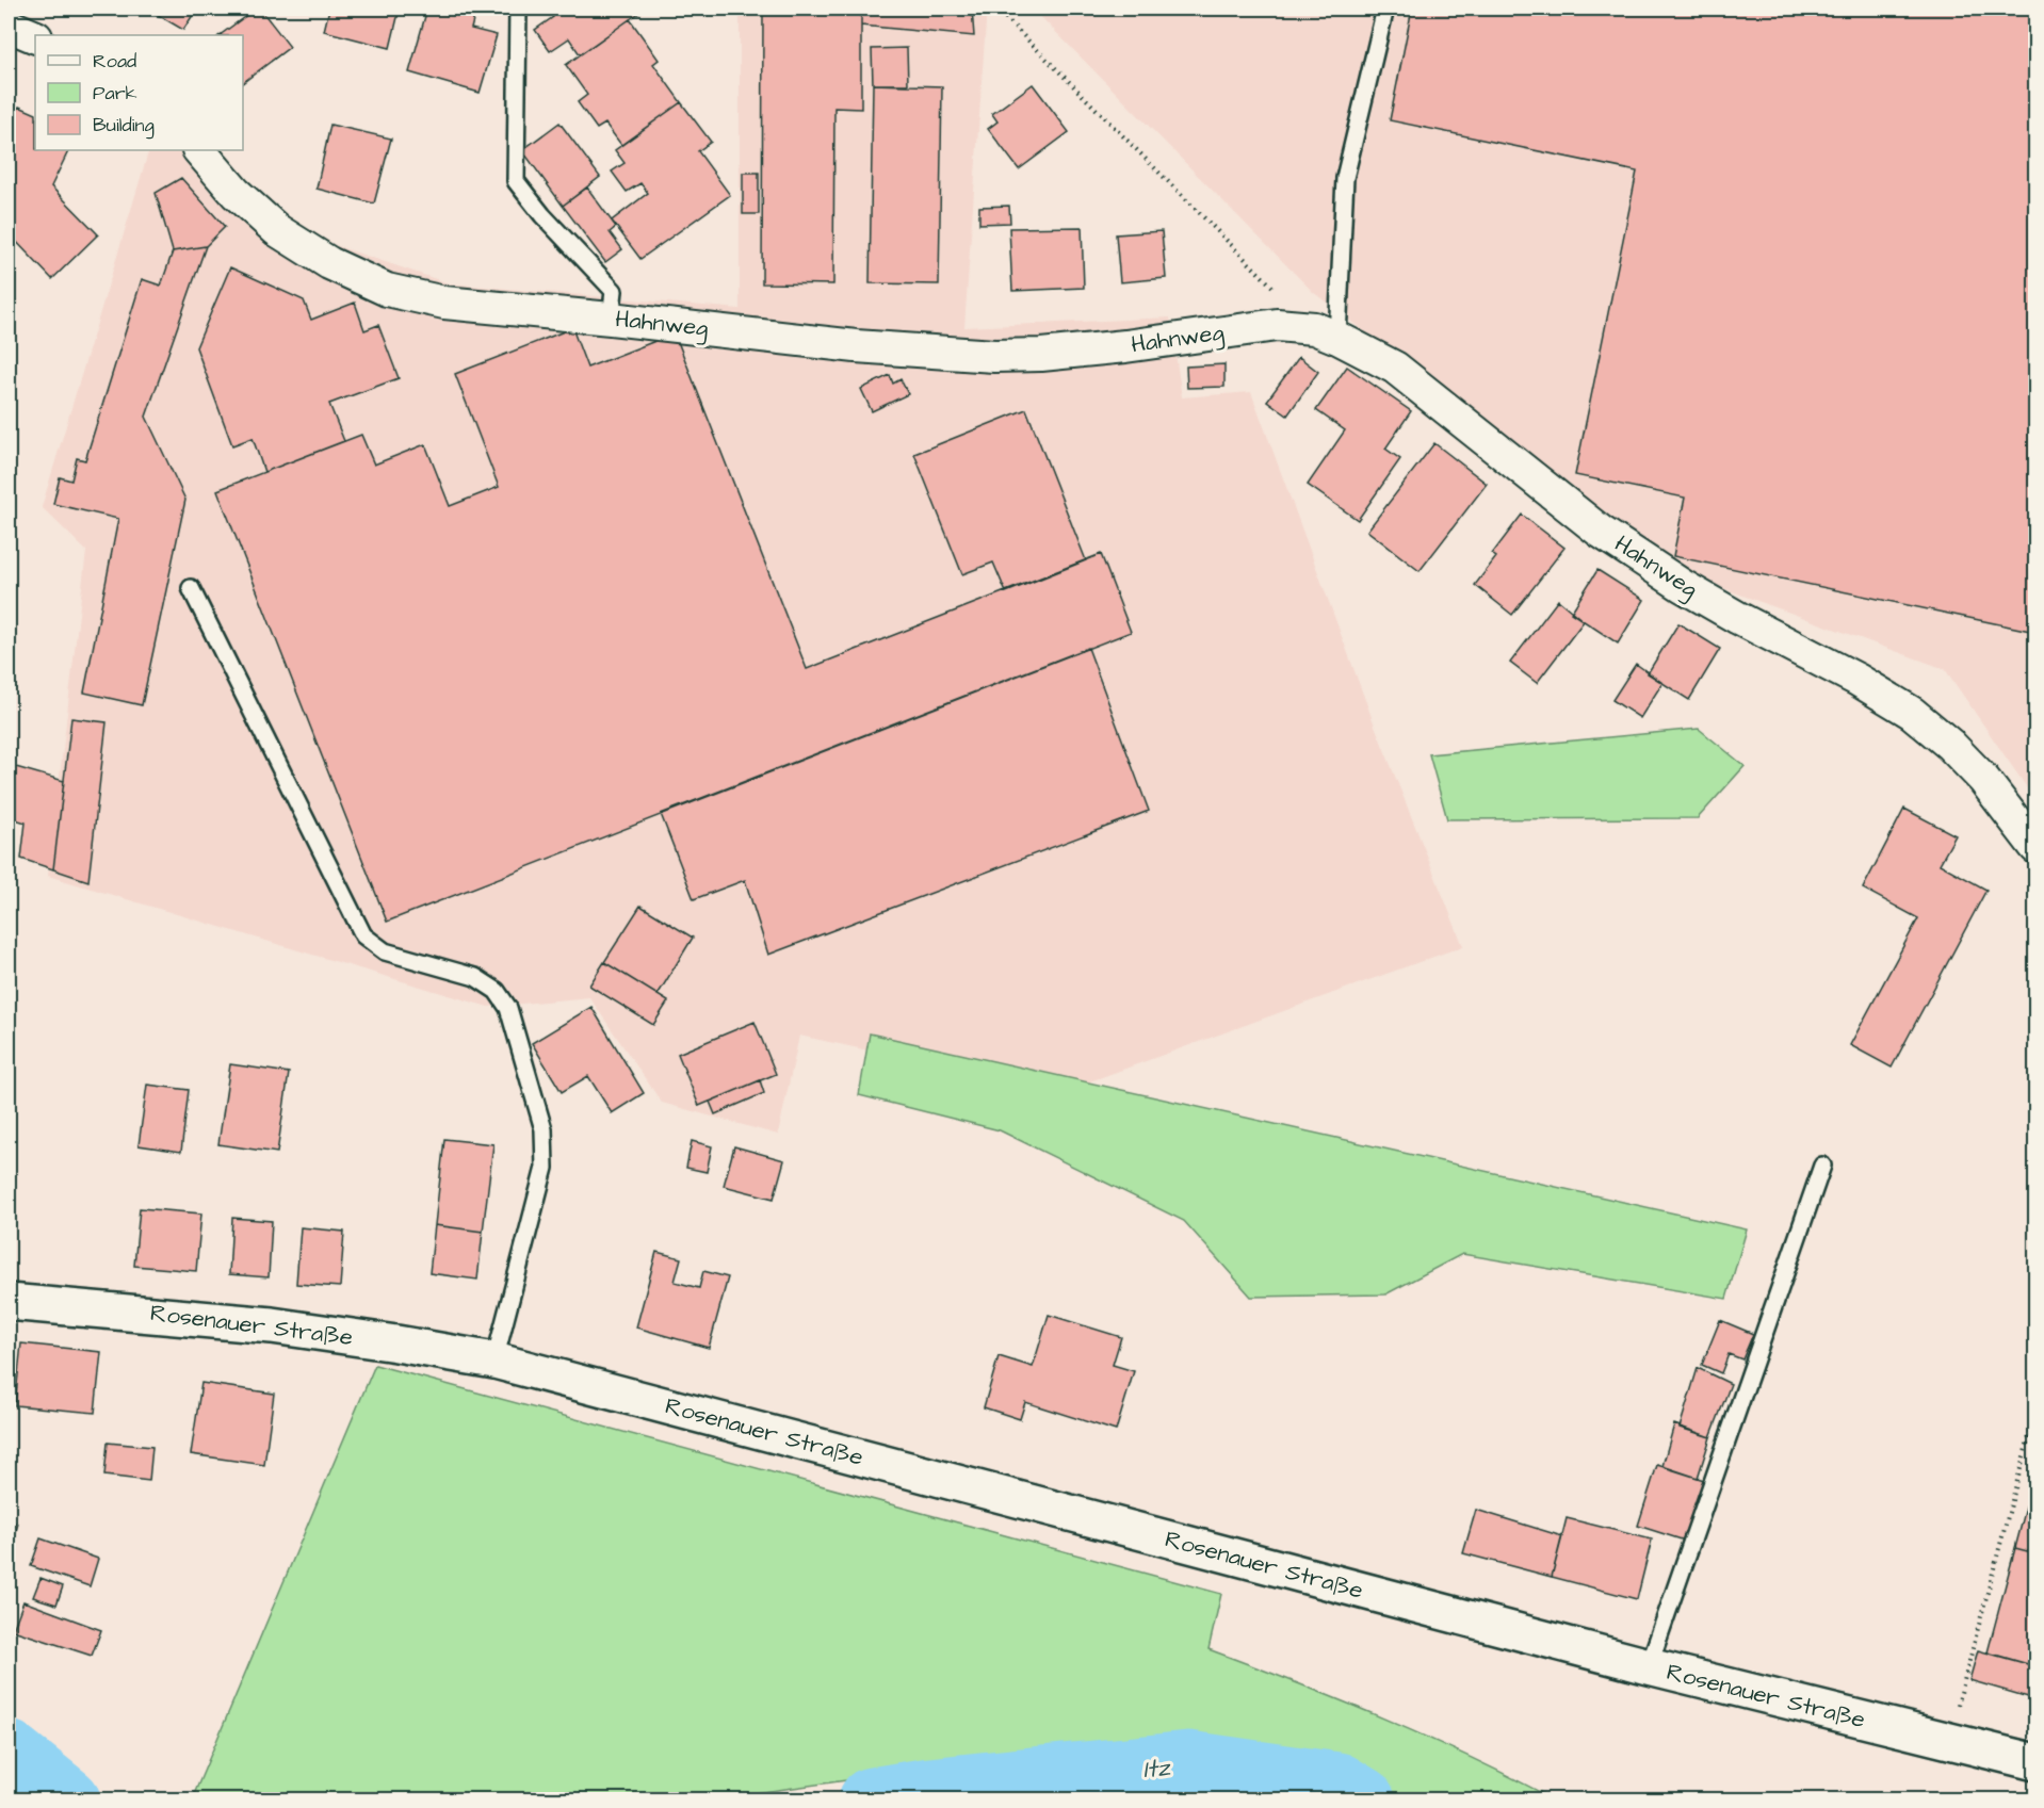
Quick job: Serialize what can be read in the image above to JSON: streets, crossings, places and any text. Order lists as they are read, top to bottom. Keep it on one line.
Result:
{"streets":{"street":["Hahnweg","Rosenauer Straße"]},"water":["Itz"],"legend":["Road","Park","Building"]}
